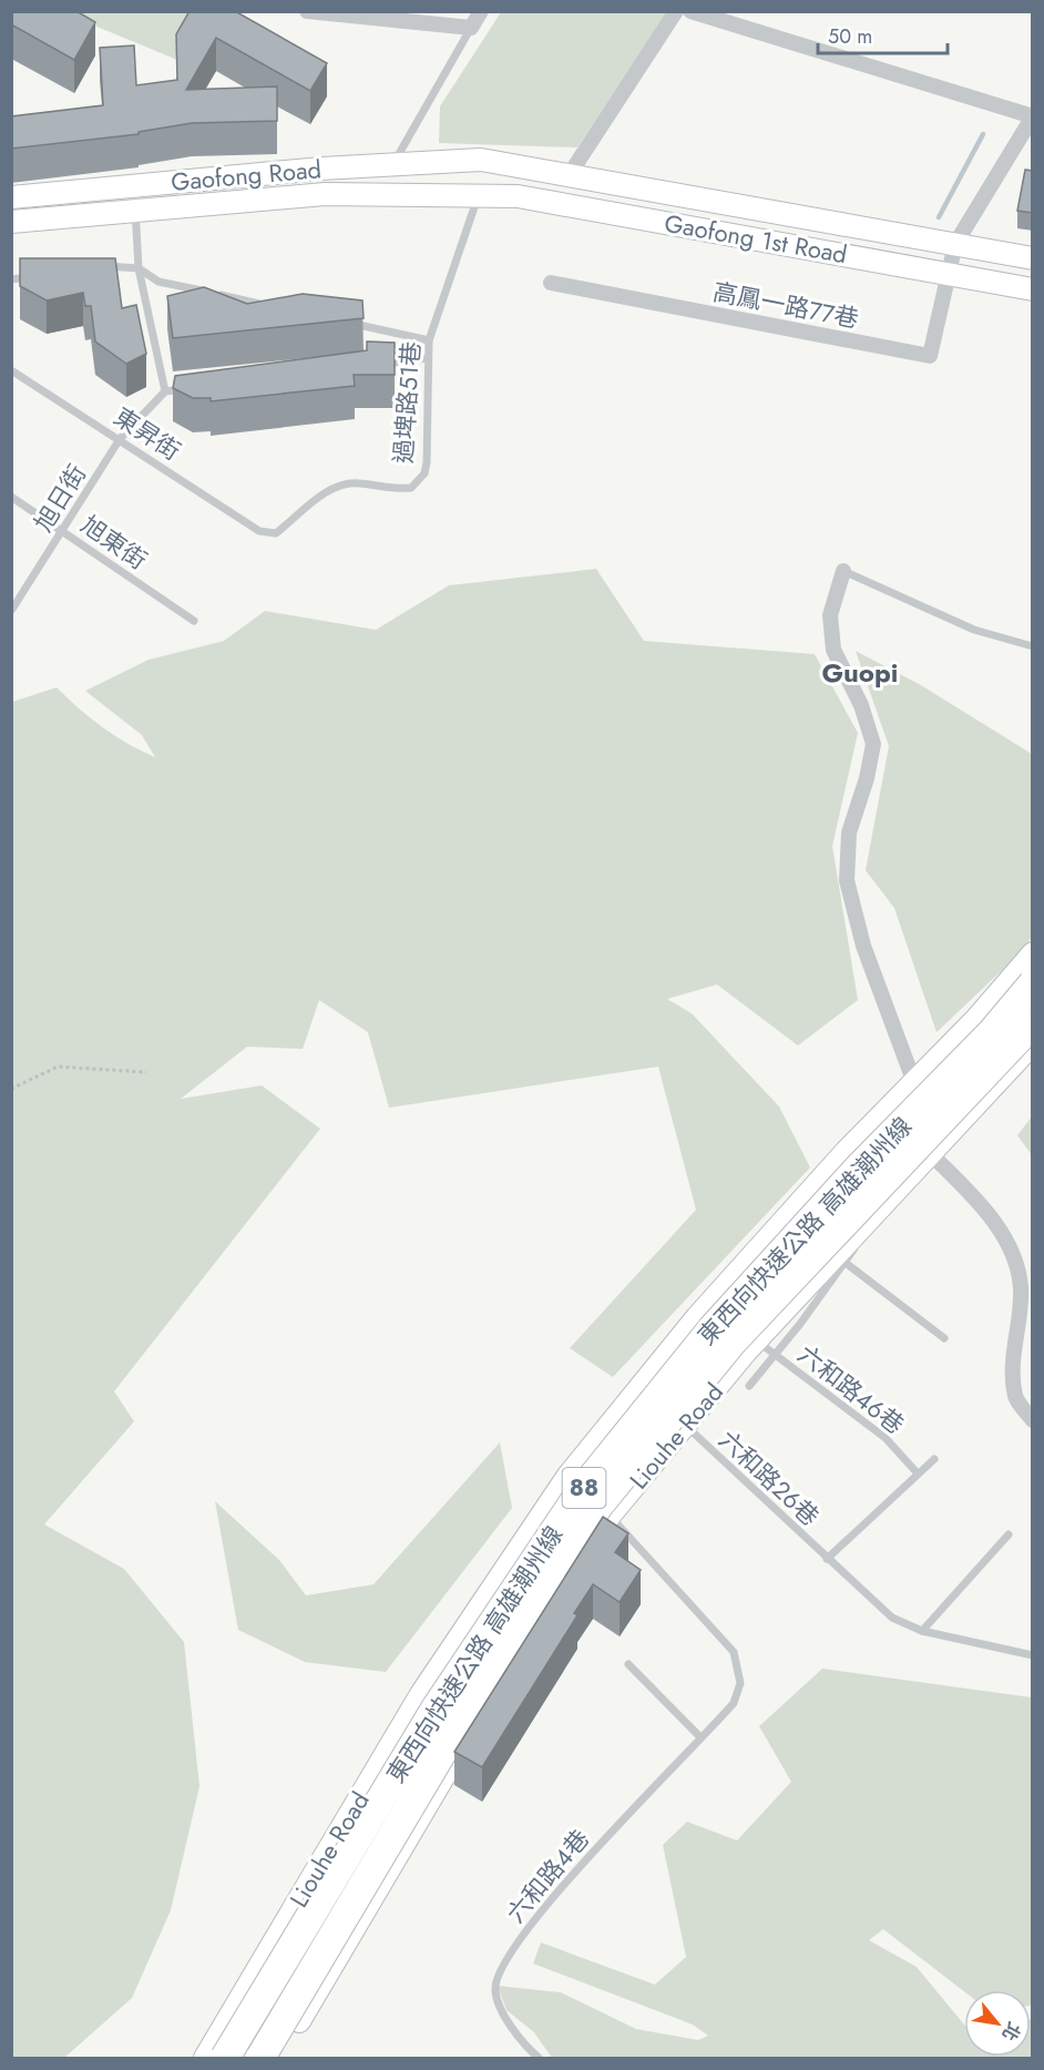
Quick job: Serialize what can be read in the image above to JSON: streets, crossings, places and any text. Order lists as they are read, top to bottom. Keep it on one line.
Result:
{"streets":{"highway":["東西向快速公路 高雄潮州線","88"],"main road":["Gaofong Road","Gaofong 1st Road","Liouhe Road"],"street":["高鳳一路77巷"],"lane":["過埤路51巷","東昇街","旭日街","旭東街","六和路46巷","六和路26巷","六和路4巷"]},"crossings":[["Gaofong Road","Gaofong 1st Road"],["Gaofong Road","過埤路51巷"],["Gaofong 1st Road","高鳳一路77巷"],["Gaofong 1st Road","過埤路51巷"],["過埤路51巷","東昇街"],["東昇街","旭日街"],["旭日街","旭東街"],["六和路46巷","Liouhe Road"],["六和路46巷","六和路26巷"],["Liouhe Road","六和路26巷"],["Liouhe Road","六和路4巷"]],"districts":["Guopi"],"scale_bar":"50 m","north":"bottom right"}
